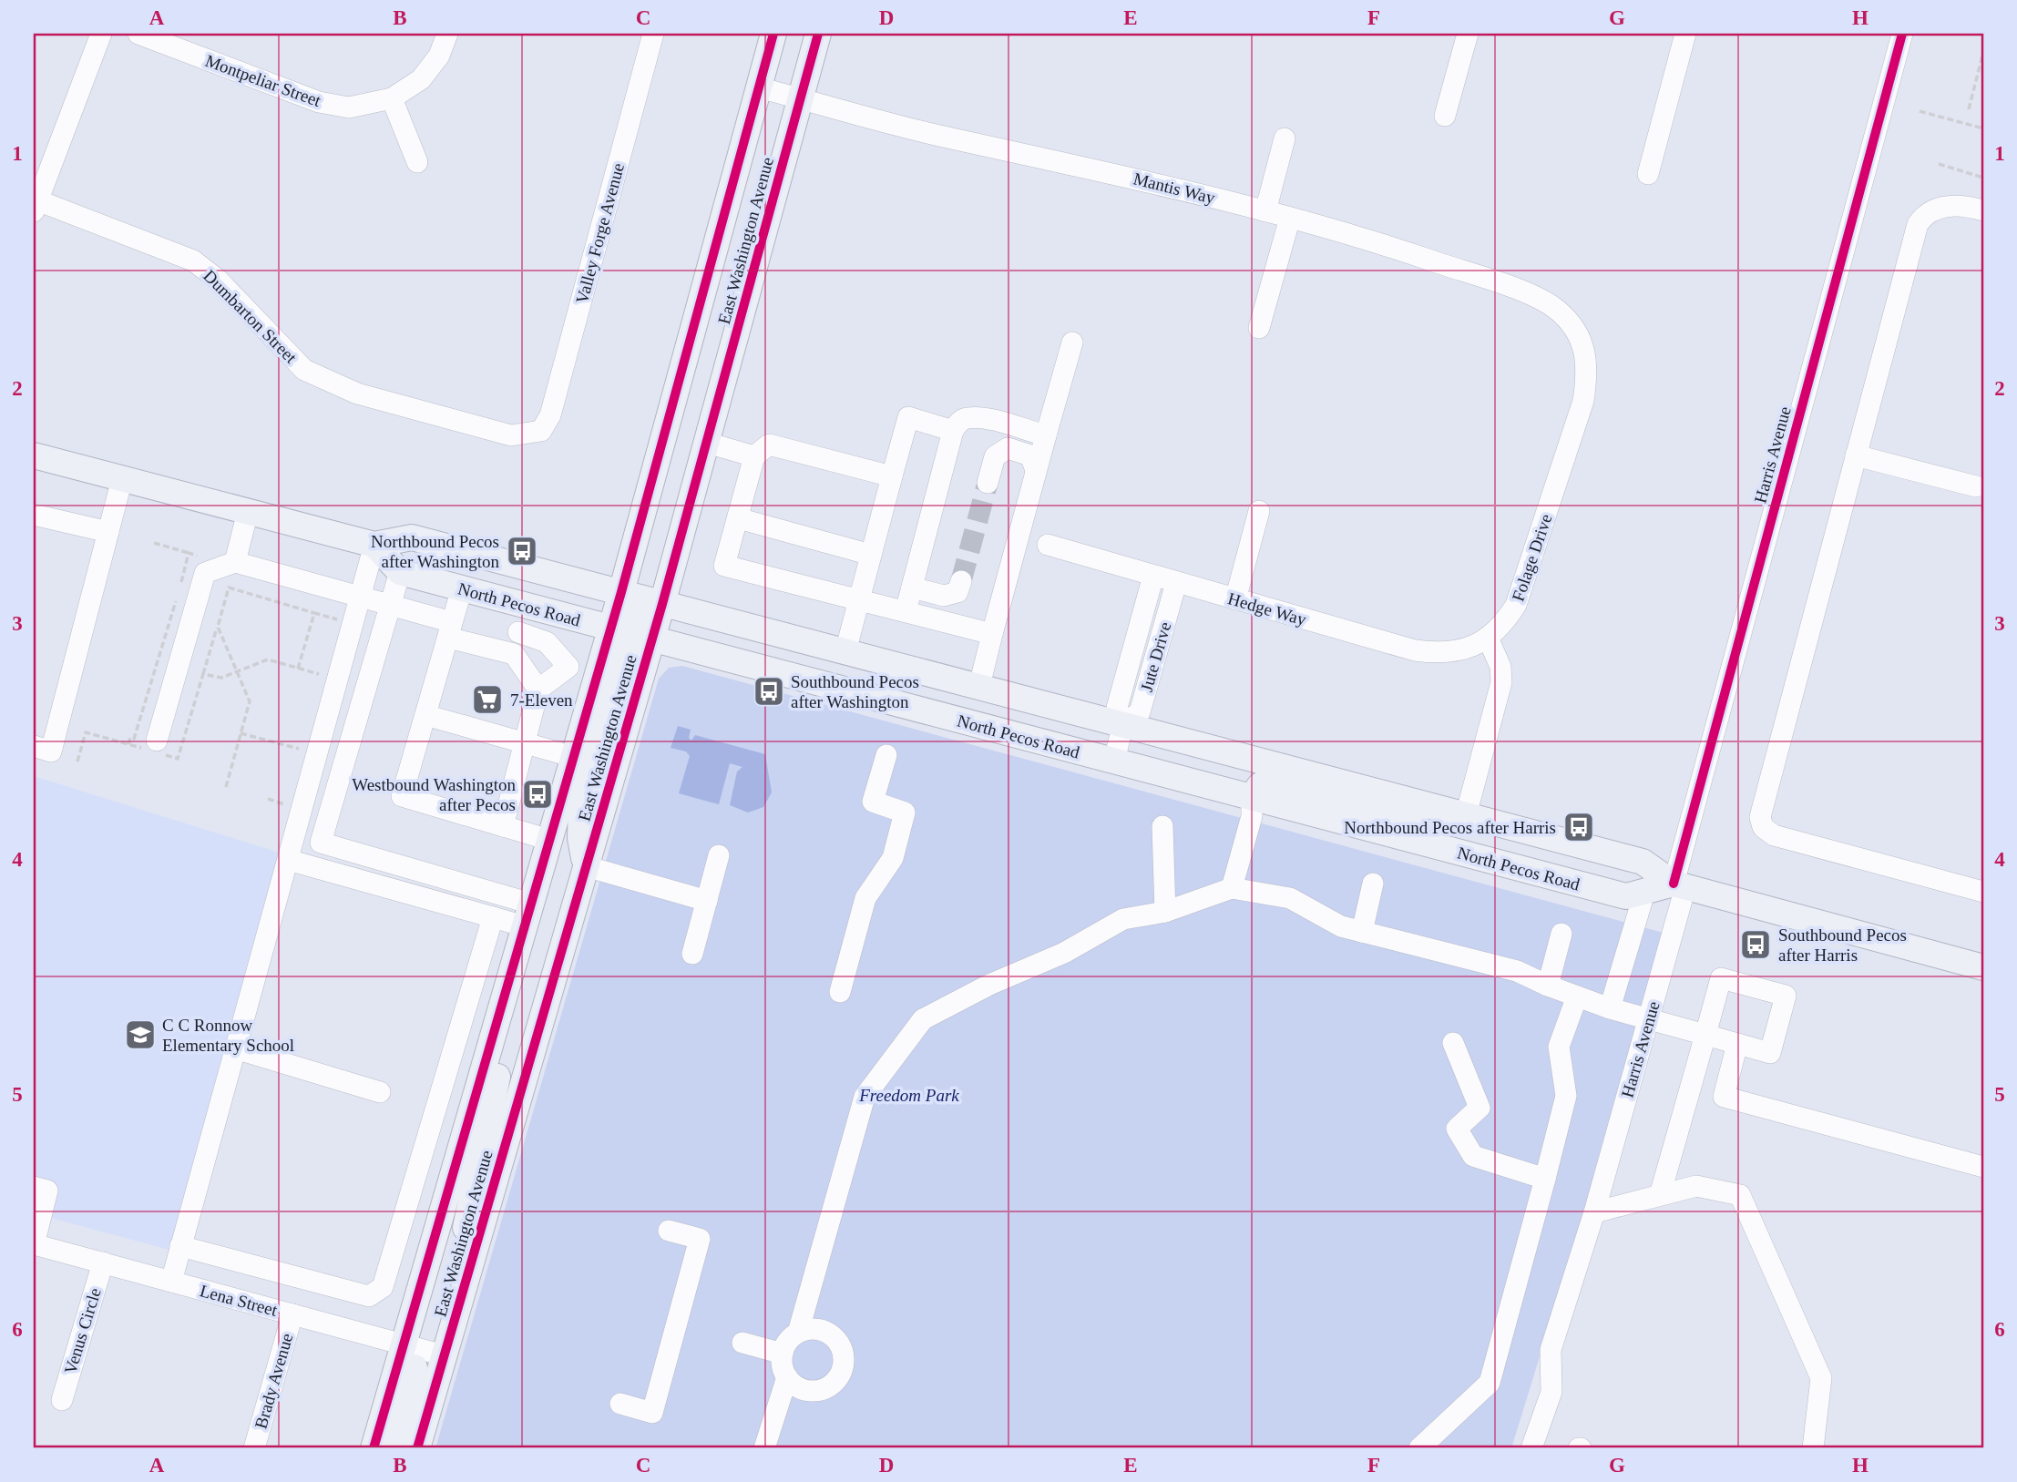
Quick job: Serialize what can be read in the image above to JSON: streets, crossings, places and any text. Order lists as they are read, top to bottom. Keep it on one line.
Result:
{"streets":{"main road":["East Washington Avenue","North Pecos Road"],"street":["Montpeliar Street","Mantis Way","Valley Forge Avenue","Dumbarton Street","Harris Avenue","Folage Drive","Hedge Way","Jute Drive","Lena Street","Venus Circle","Brady Avenue"]},"crossings":[["Mantis Way","East Washington Avenue"],["Mantis Way","Folage Drive"],["Valley Forge Avenue","Dumbarton Street"],["East Washington Avenue","North Pecos Road"],["East Washington Avenue","Lena Street"],["Harris Avenue","North Pecos Road"],["Folage Drive","Hedge Way"],["North Pecos Road","Jute Drive"],["Hedge Way","Jute Drive"],["Lena Street","Venus Circle"],["Lena Street","Brady Avenue"]],"parks":["Freedom Park"],"places":{"bus stop":["Northbound Pecos after Washington","Southbound Pecos after Washington","Westbound Washington after Pecos","Northbound Pecos after Harris","Southbound Pecos after Harris"],"supermarket":["7-Eleven"],"school or university":["C C Ronnow Elementary School"]},"grid":{"columns":["A","B","C","D","E","F","G","H"],"rows":["1","2","3","4","5","6"]}}
